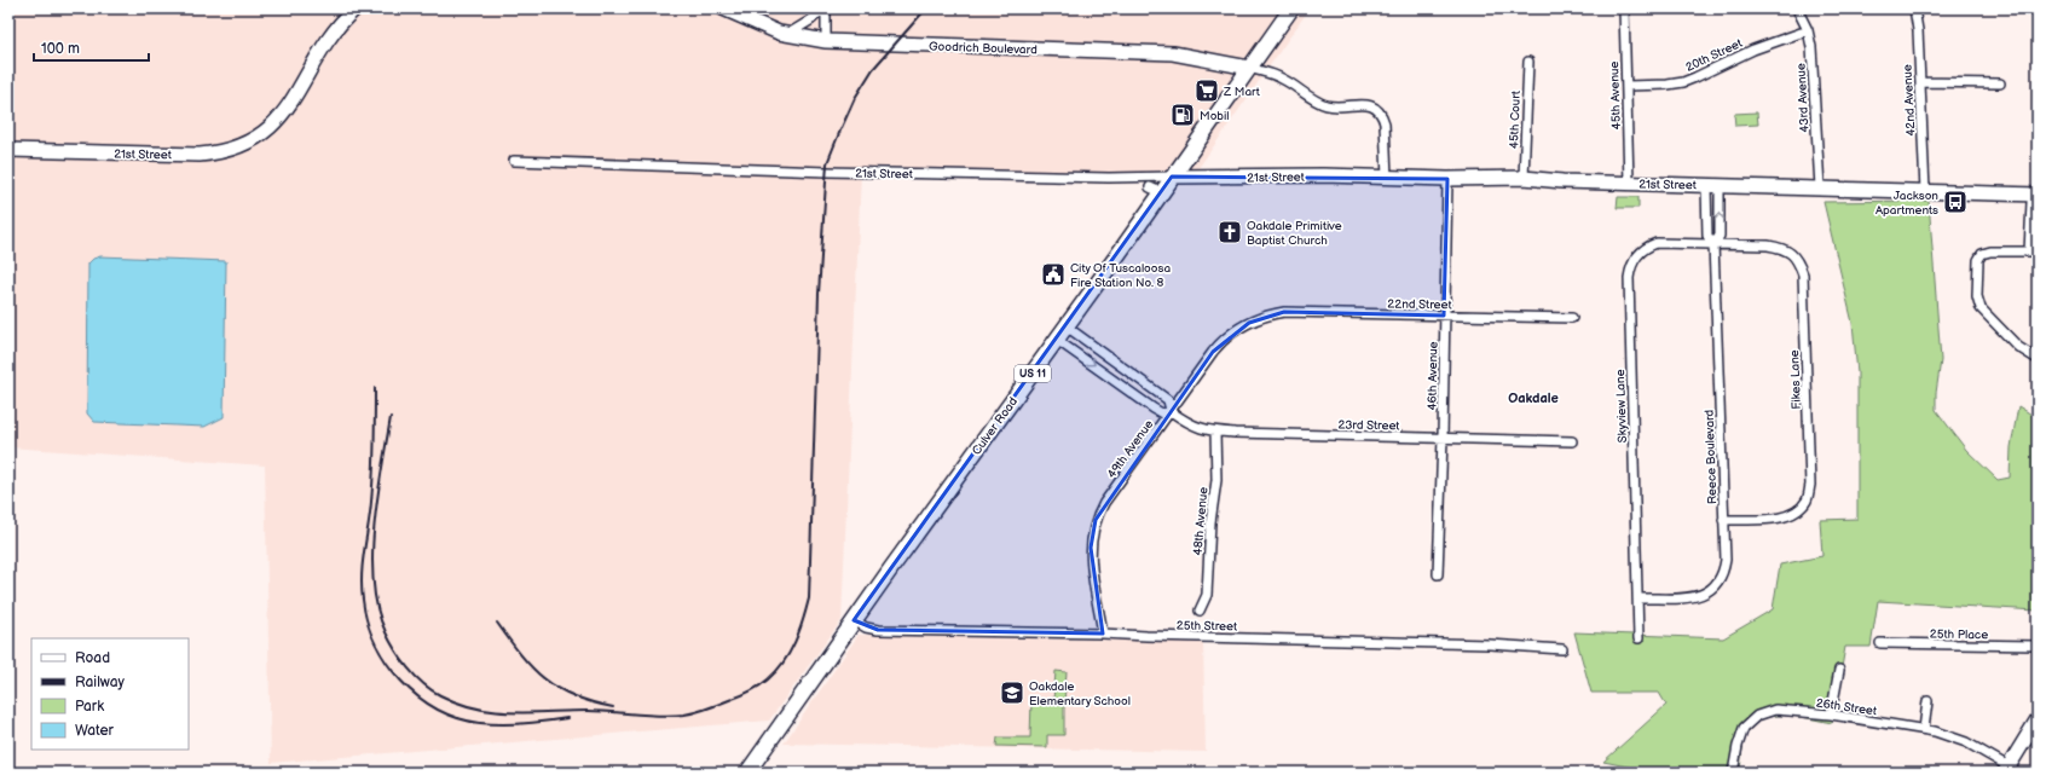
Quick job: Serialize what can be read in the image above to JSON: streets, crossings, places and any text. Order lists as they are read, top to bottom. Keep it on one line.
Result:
{"streets":{"main road":["US 11","Culver Road"],"street":["Goodrich Boulevard","20th Street","45th Avenue","43rd Avenue","42nd Avenue","45th Court","21st Street","22nd Street","46th Avenue","Fikes Lane","Skyview Lane","23rd Street","49th Avenue","Reece Boulevard","48th Avenue","25th Street","25th Place","26th Street"]},"crossings":[["Goodrich Boulevard","Culver Road"],["20th Street","45th Avenue"],["20th Street","43rd Avenue"],["45th Avenue","21st Street"],["43rd Avenue","21st Street"],["42nd Avenue","21st Street"],["45th Court","21st Street"],["21st Street","46th Avenue"],["21st Street","Culver Road"],["21st Street","Reece Boulevard"],["22nd Street","46th Avenue"],["22nd Street","49th Avenue"],["46th Avenue","23rd Street"],["Fikes Lane","Skyview Lane"],["Fikes Lane","Reece Boulevard"],["Skyview Lane","Reece Boulevard"],["23rd Street","Culver Road"],["23rd Street","49th Avenue"],["23rd Street","48th Avenue"],["Culver Road","25th Street"],["49th Avenue","25th Street"]],"districts":["Oakdale"],"places":{"supermarket":["Z Mart"],"fuel station":["Mobil"],"bus stop":["Jackson Apartments"],"church":["Oakdale Primitive Baptist Church"],"public building":["City Of Tuscaloosa Fire Station No. 8"],"school or university":["Oakdale Elementary School"]},"legend":["Road","Railway","Park","Water"],"scale_bar":"100 m"}
